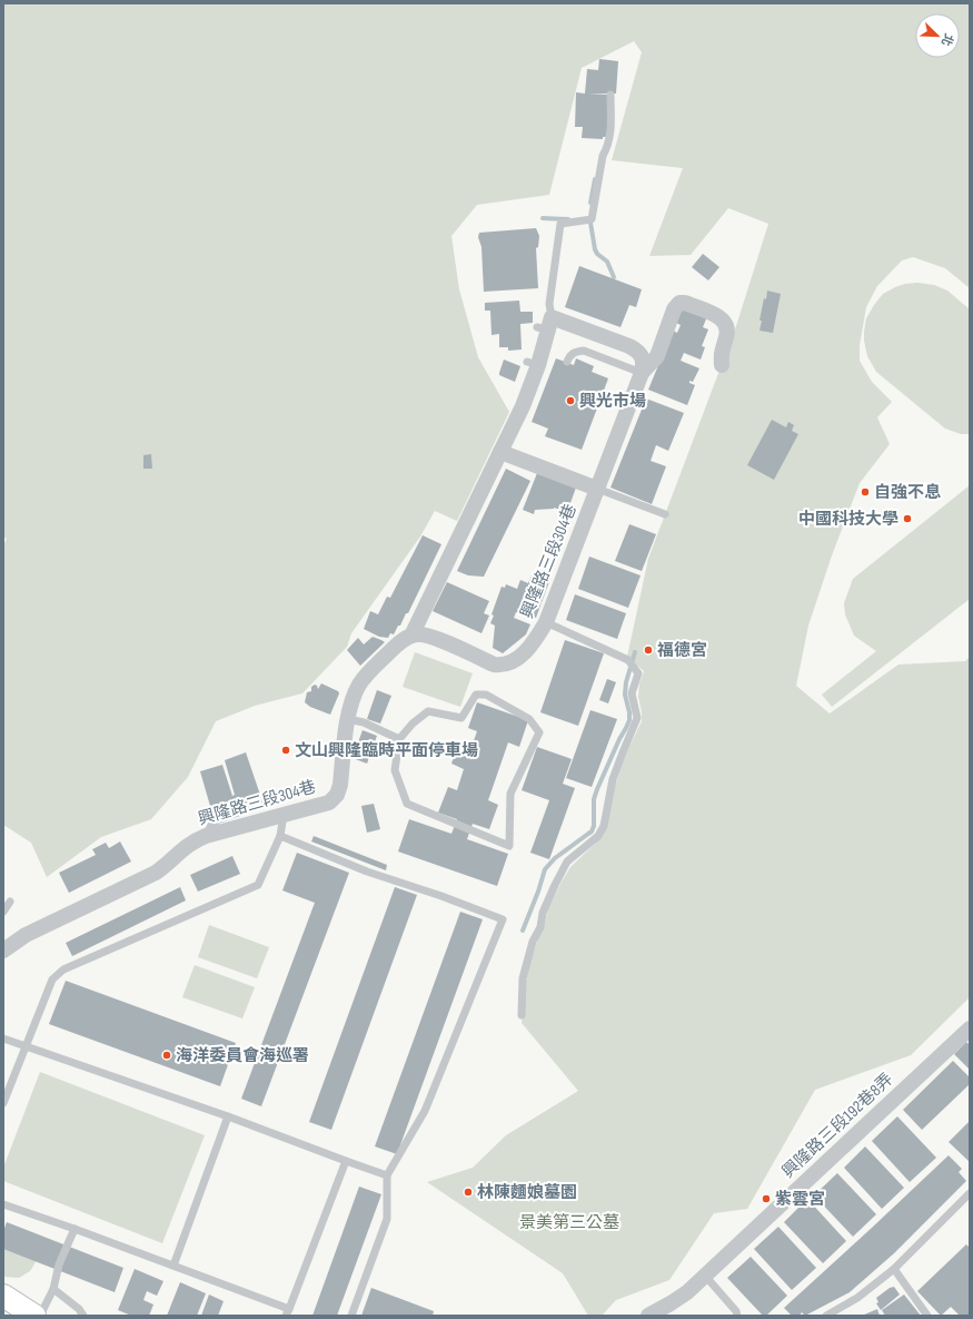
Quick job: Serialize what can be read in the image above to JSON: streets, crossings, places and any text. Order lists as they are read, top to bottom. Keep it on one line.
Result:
{"streets":{"street":["興隆路三段304巷","興隆路三段192巷8弄"]},"parks":["景美第三公墓"],"places":["興光市場","自強不息","中國科技大學","福德宮","文山興隆臨時平面停車場","海洋委員會海巡署","林陳麵娘墓園","紫雲宮"],"north":"bottom right"}
